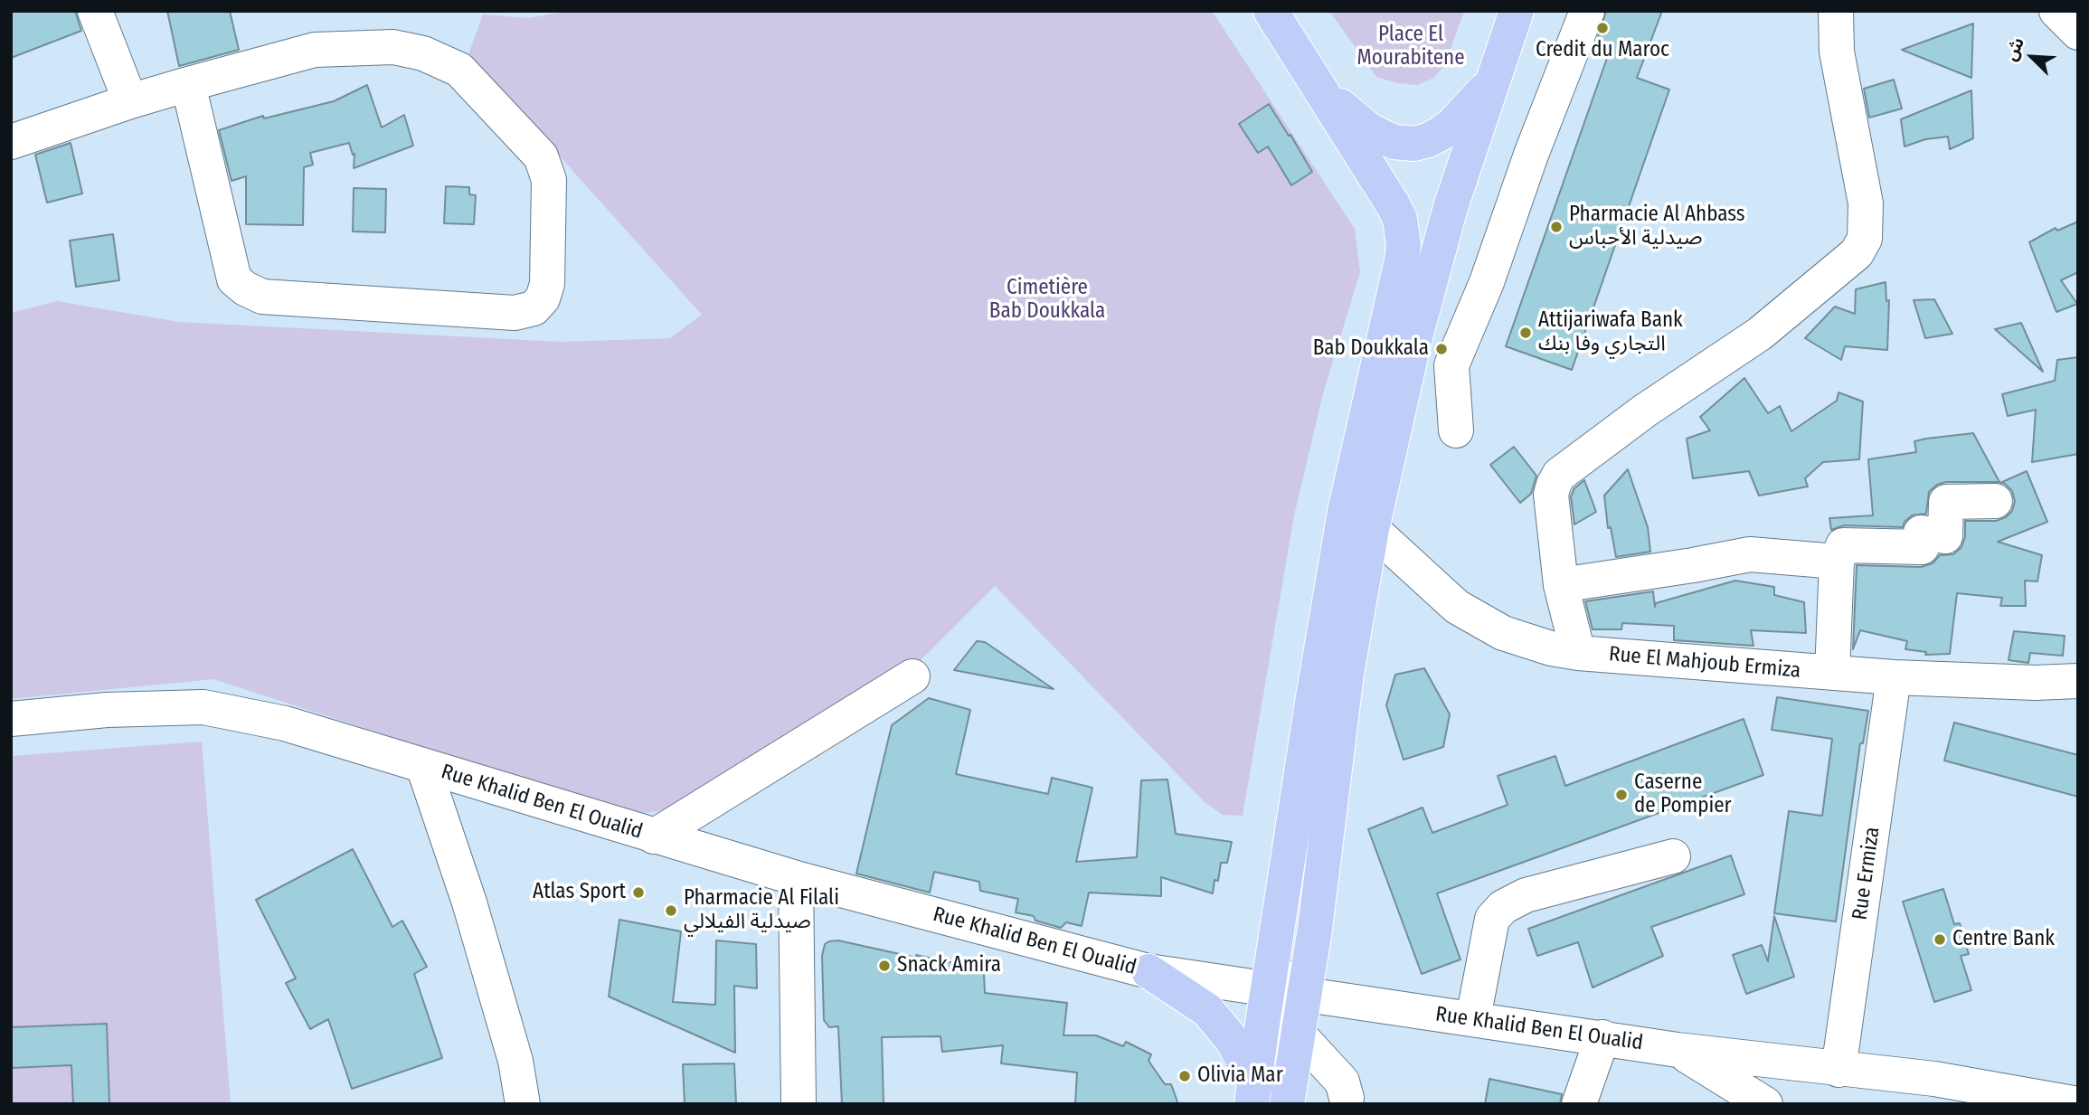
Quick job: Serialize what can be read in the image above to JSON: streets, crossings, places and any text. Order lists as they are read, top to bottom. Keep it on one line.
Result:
{"streets":{"street":["Rue El Mahjoub Ermiza","Rue Khalid Ben El Oualid","Rue Ermiza"]},"crossings":[["Rue El Mahjoub Ermiza","Rue Ermiza"],["Rue Khalid Ben El Oualid","Rue Ermiza"]],"parks":["Place El Mourabitene","Cimetière Bab Doukkala"],"places":["Credit du Maroc","Pharmacie Al Ahbass صيدلية الأحباس","Attijariwafa Bank التجاري وفا بنك","Bab Doukkala","Caserne de Pompier","Atlas Sport","Pharmacie Al Filali صيدلية الفيلالي","Centre Bank","Snack Amira","Olivia Mar"],"north":"top left"}
